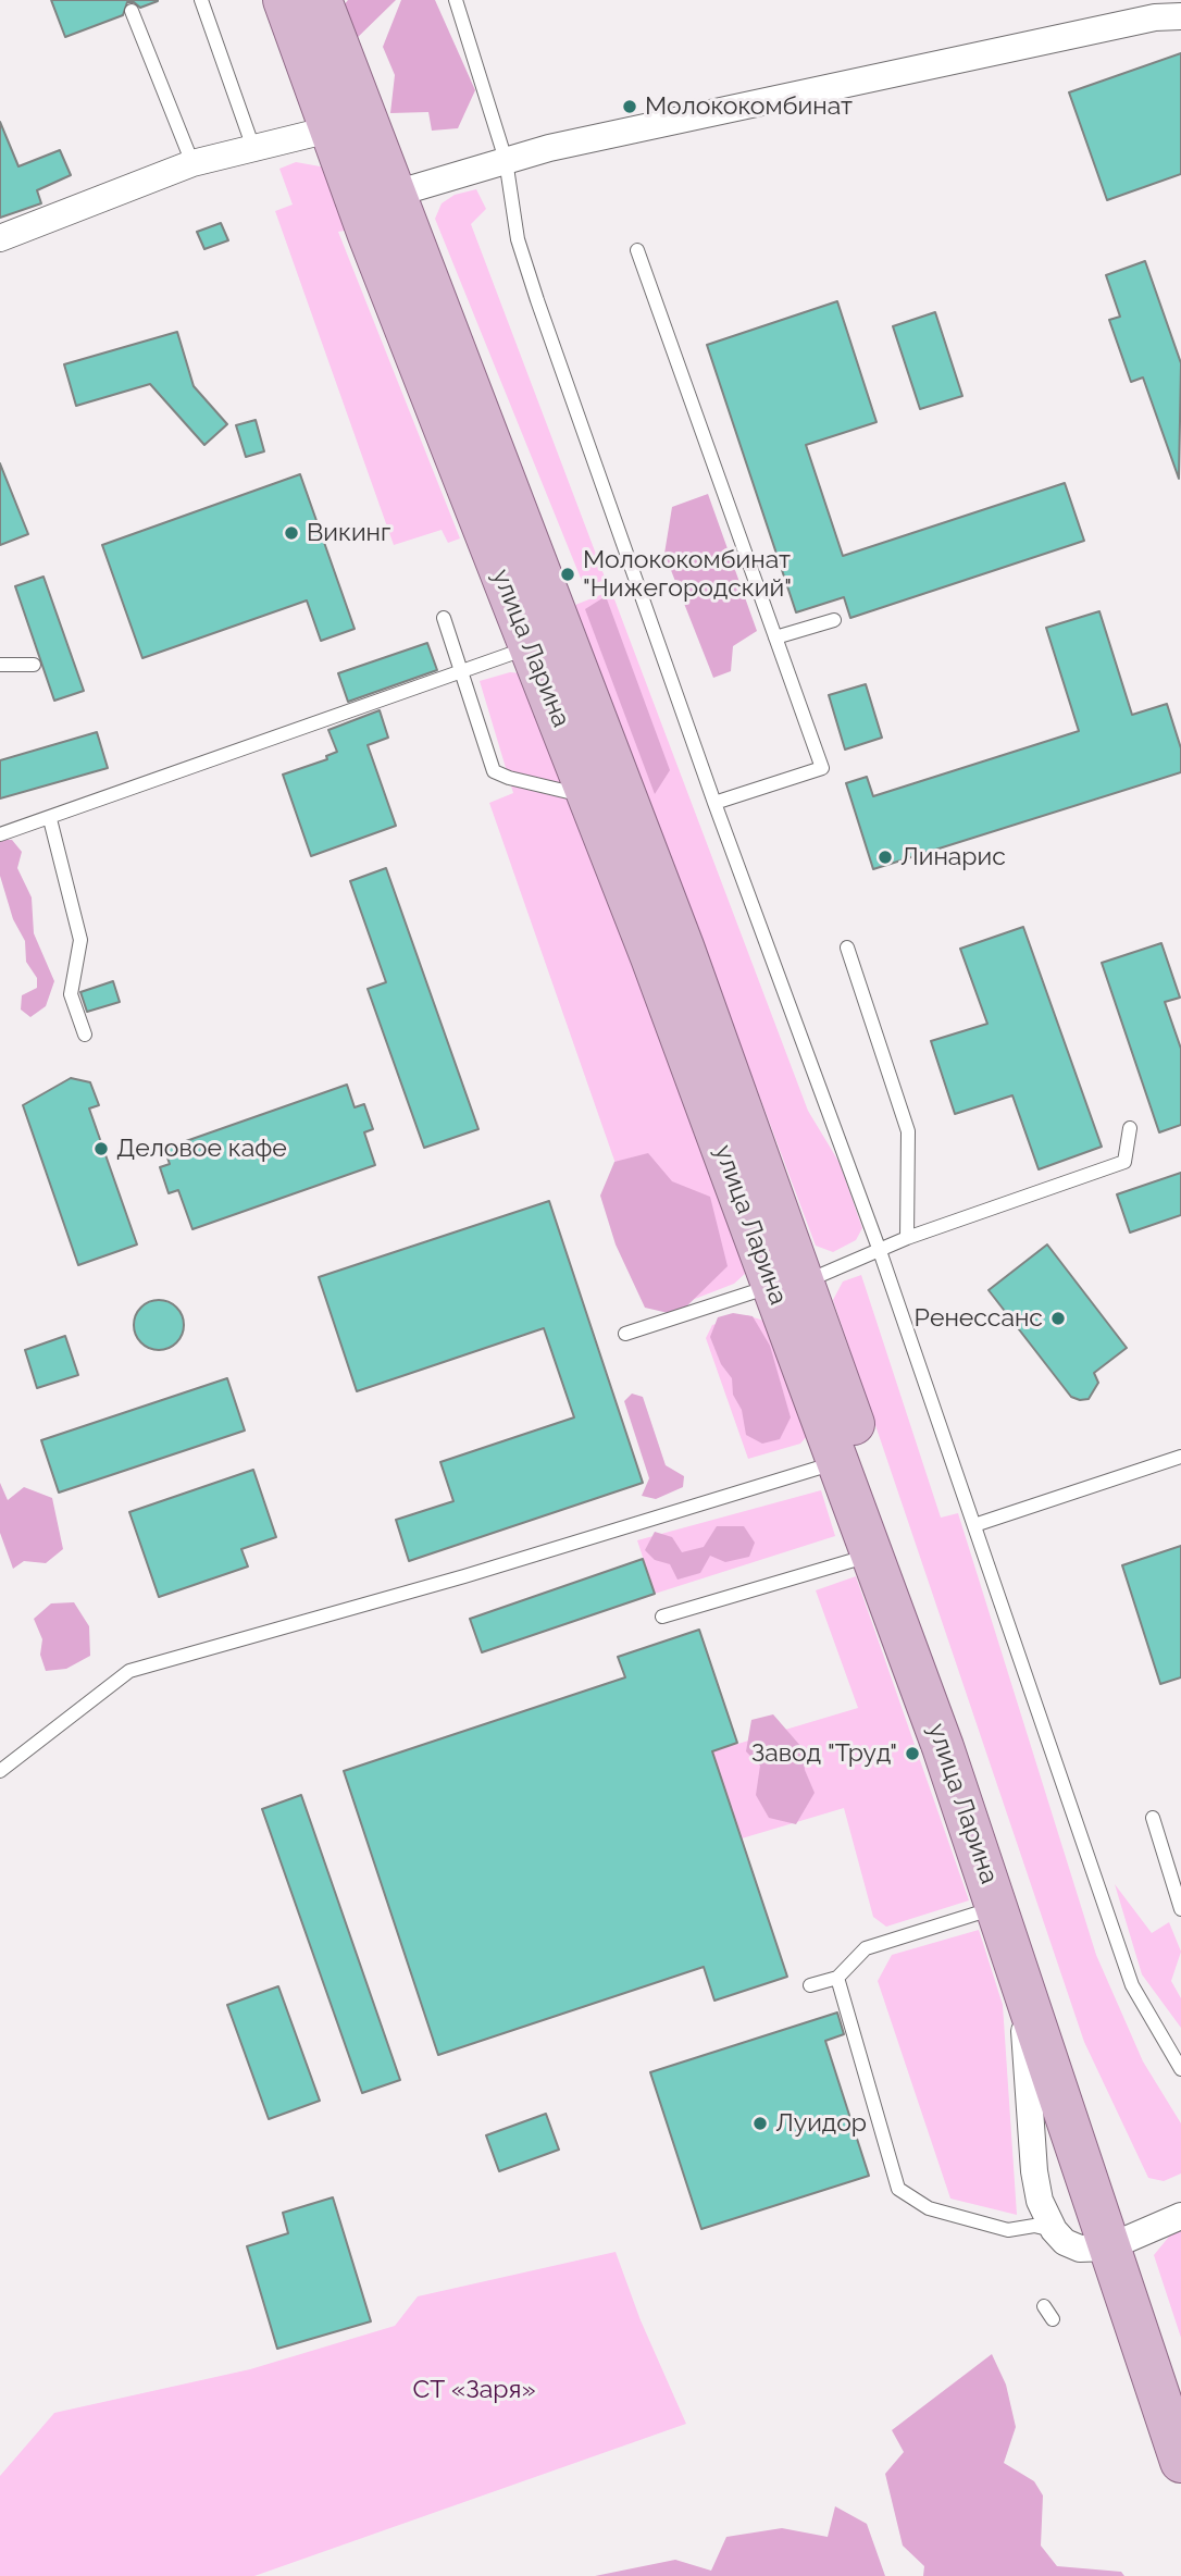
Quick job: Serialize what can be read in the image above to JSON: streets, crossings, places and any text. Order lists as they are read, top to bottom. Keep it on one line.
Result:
{"streets":{"main road":["улица Ларина"]},"parks":["СТ «Заря»"],"places":["Молококомбинат","Викинг","Молококомбинат \"Нижегородский\"","Линарис","Деловое кафе","Ренессанс","Завод \"Труд\"","Луидор"]}
